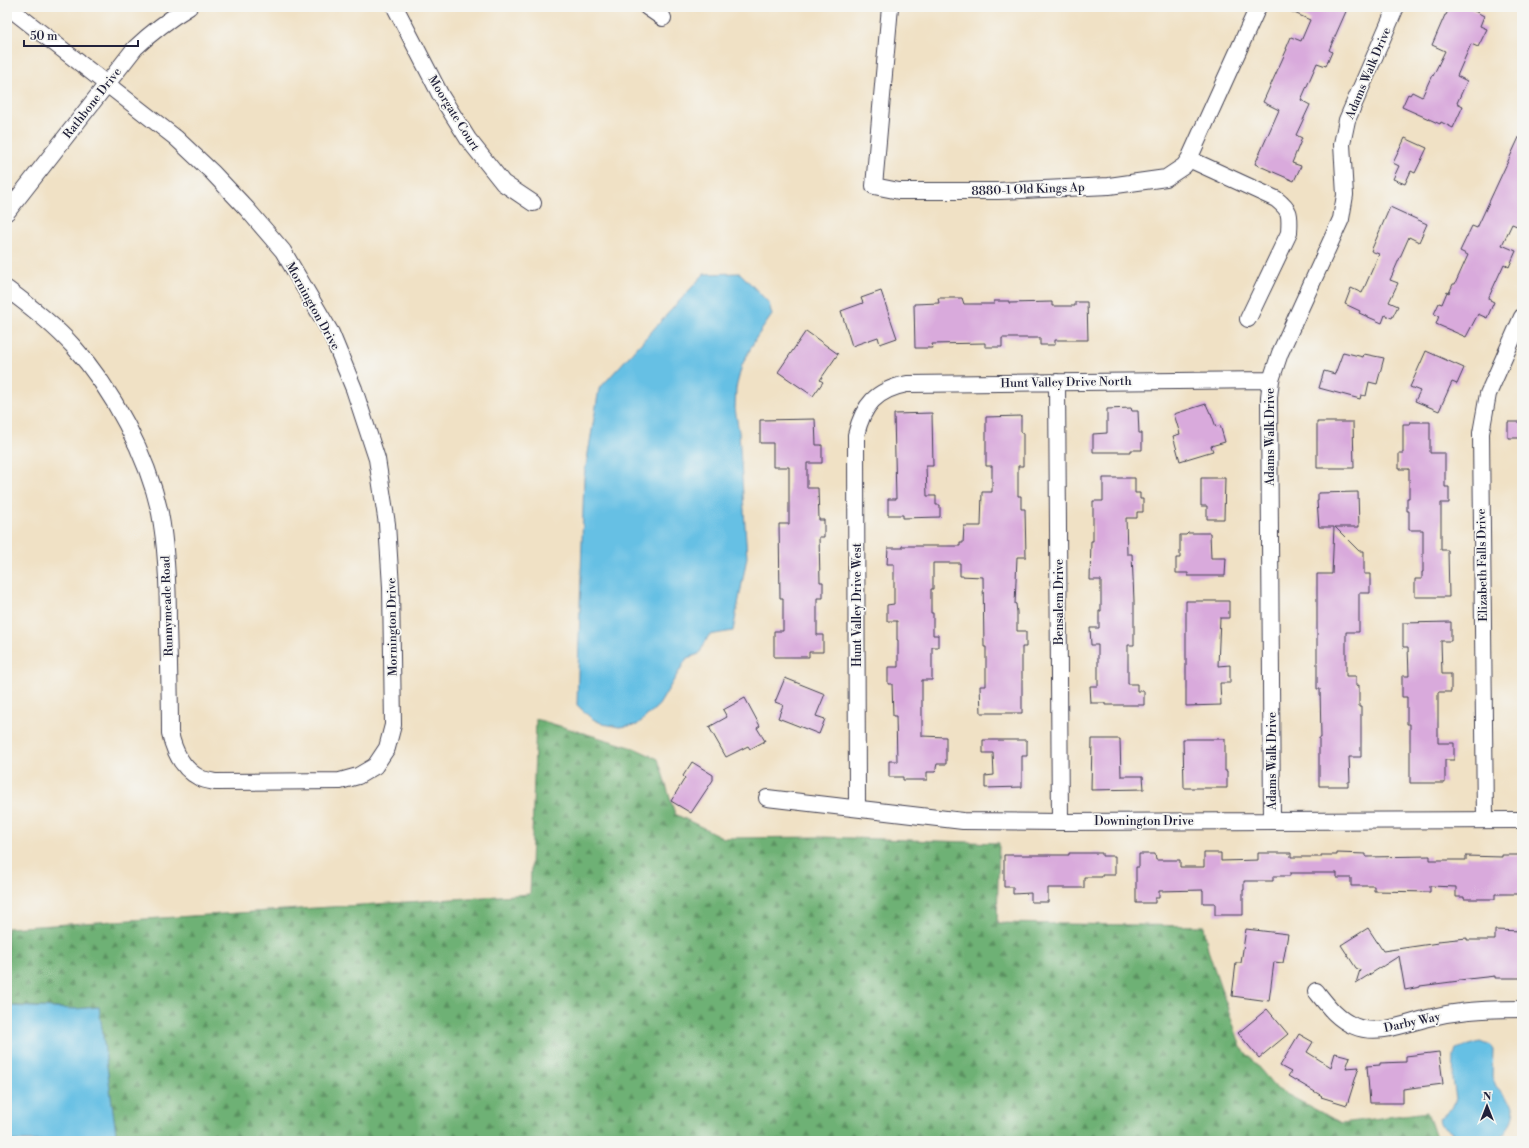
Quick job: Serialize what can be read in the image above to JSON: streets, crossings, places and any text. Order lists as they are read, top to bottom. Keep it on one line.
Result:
{"streets":{"street":["Adams Walk Drive","Rathbone Drive","Moorgate Court","8880-1 Old Kings Ap","Mornington Drive","Hunt Valley Drive North","Elizabeth Falls Drive","Bensalem Drive","Hunt Valley Drive West","Runnymeade Road","Downington Drive","Darby Way"]},"crossings":[["Adams Walk Drive","Hunt Valley Drive North"],["Adams Walk Drive","Downington Drive"],["Rathbone Drive","Mornington Drive"],["Mornington Drive","Runnymeade Road"],["Hunt Valley Drive North","Bensalem Drive"],["Hunt Valley Drive North","Hunt Valley Drive West"],["Elizabeth Falls Drive","Downington Drive"],["Bensalem Drive","Downington Drive"],["Hunt Valley Drive West","Downington Drive"]],"scale_bar":"50 m","north":"top"}
